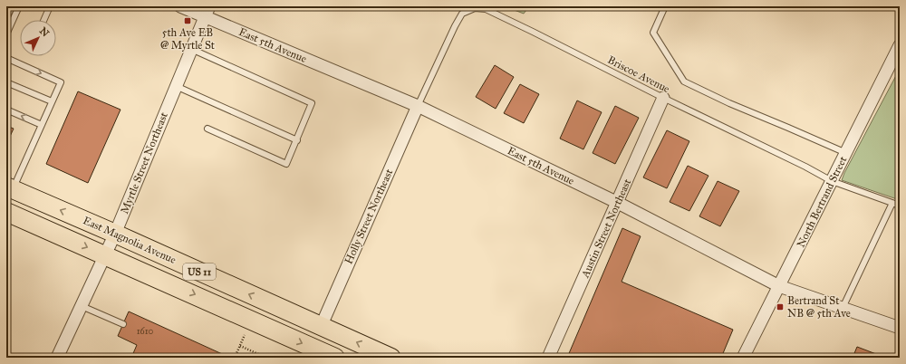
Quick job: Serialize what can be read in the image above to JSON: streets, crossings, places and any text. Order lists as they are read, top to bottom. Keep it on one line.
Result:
{"streets":{"main road":["East Magnolia Avenue","US 11"],"street":["East 5th Avenue","Myrtle Street Northeast","North Bertrand Street","Holly Street Northeast","Austin Street Northeast"],"lane":["Briscoe Avenue"]},"crossings":[["East 5th Avenue","Briscoe Avenue"],["East 5th Avenue","Myrtle Street Northeast"],["East 5th Avenue","North Bertrand Street"],["East 5th Avenue","Holly Street Northeast"],["East 5th Avenue","Austin Street Northeast"],["Briscoe Avenue","North Bertrand Street"],["Briscoe Avenue","Holly Street Northeast"],["Briscoe Avenue","Austin Street Northeast"],["Myrtle Street Northeast","East Magnolia Avenue"],["Holly Street Northeast","East Magnolia Avenue"]],"places":{"transit":["5th Ave EB @ Myrtle St","Bertrand St NB @ 5th Ave"]},"house_numbers":["1610"],"north":"top right"}
